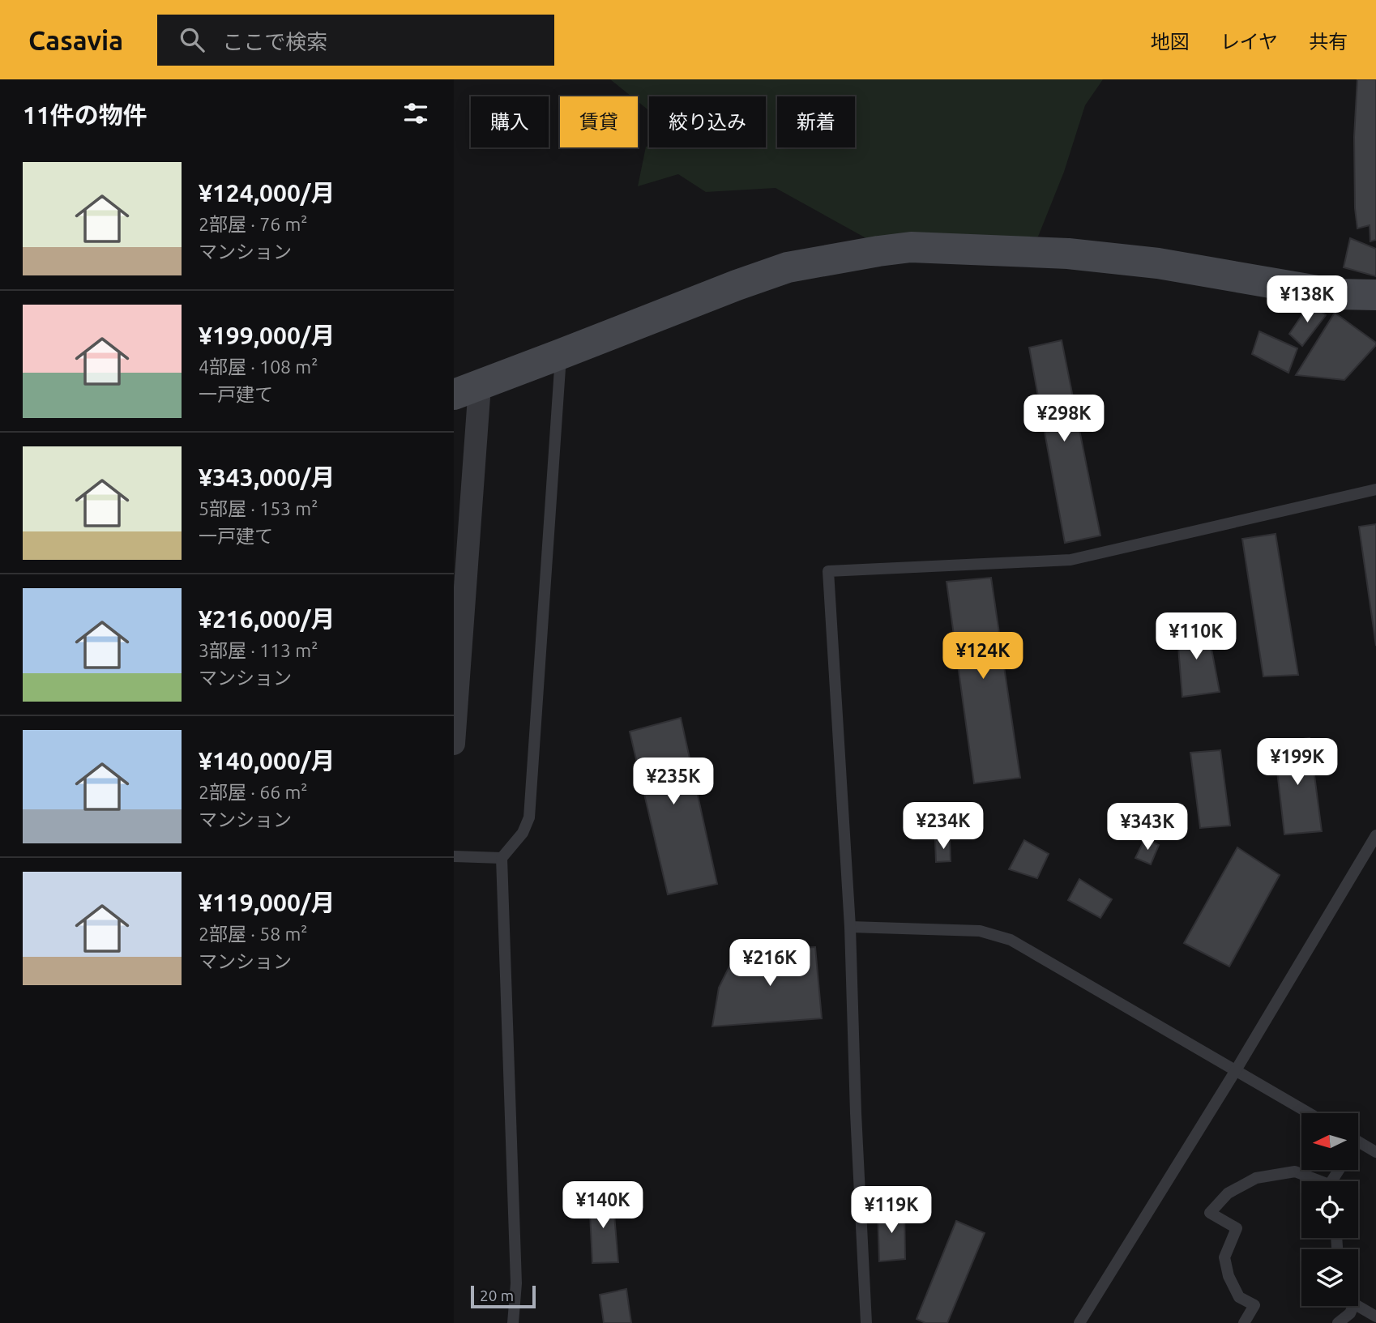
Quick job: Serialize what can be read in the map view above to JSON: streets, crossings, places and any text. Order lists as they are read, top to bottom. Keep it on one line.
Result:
{"scale_bar":"20 m","north":"left","page":{"header":"Casavia","search":"ここで検索","nav":["地図","レイヤ","共有"],"heading":"11件の物件","chip":["購入","賃貸","絞り込み","新着"],"list":[{"name":"¥124,000/月","note":"2部屋 · 76 m² · マンション"},{"name":"¥199,000/月","note":"4部屋 · 108 m² · 一戸建て"},{"name":"¥343,000/月","note":"5部屋 · 153 m² · 一戸建て"},{"name":"¥216,000/月","note":"3部屋 · 113 m² · マンション"},{"name":"¥140,000/月","note":"2部屋 · 66 m² · マンション"},{"name":"¥119,000/月","note":"2部屋 · 58 m² · マンション"}],"price":["¥138K","¥298K","¥110K","¥124K","¥199K","¥235K","¥234K","¥343K","¥216K","¥140K","¥119K"],"scale":"20 m"}}
